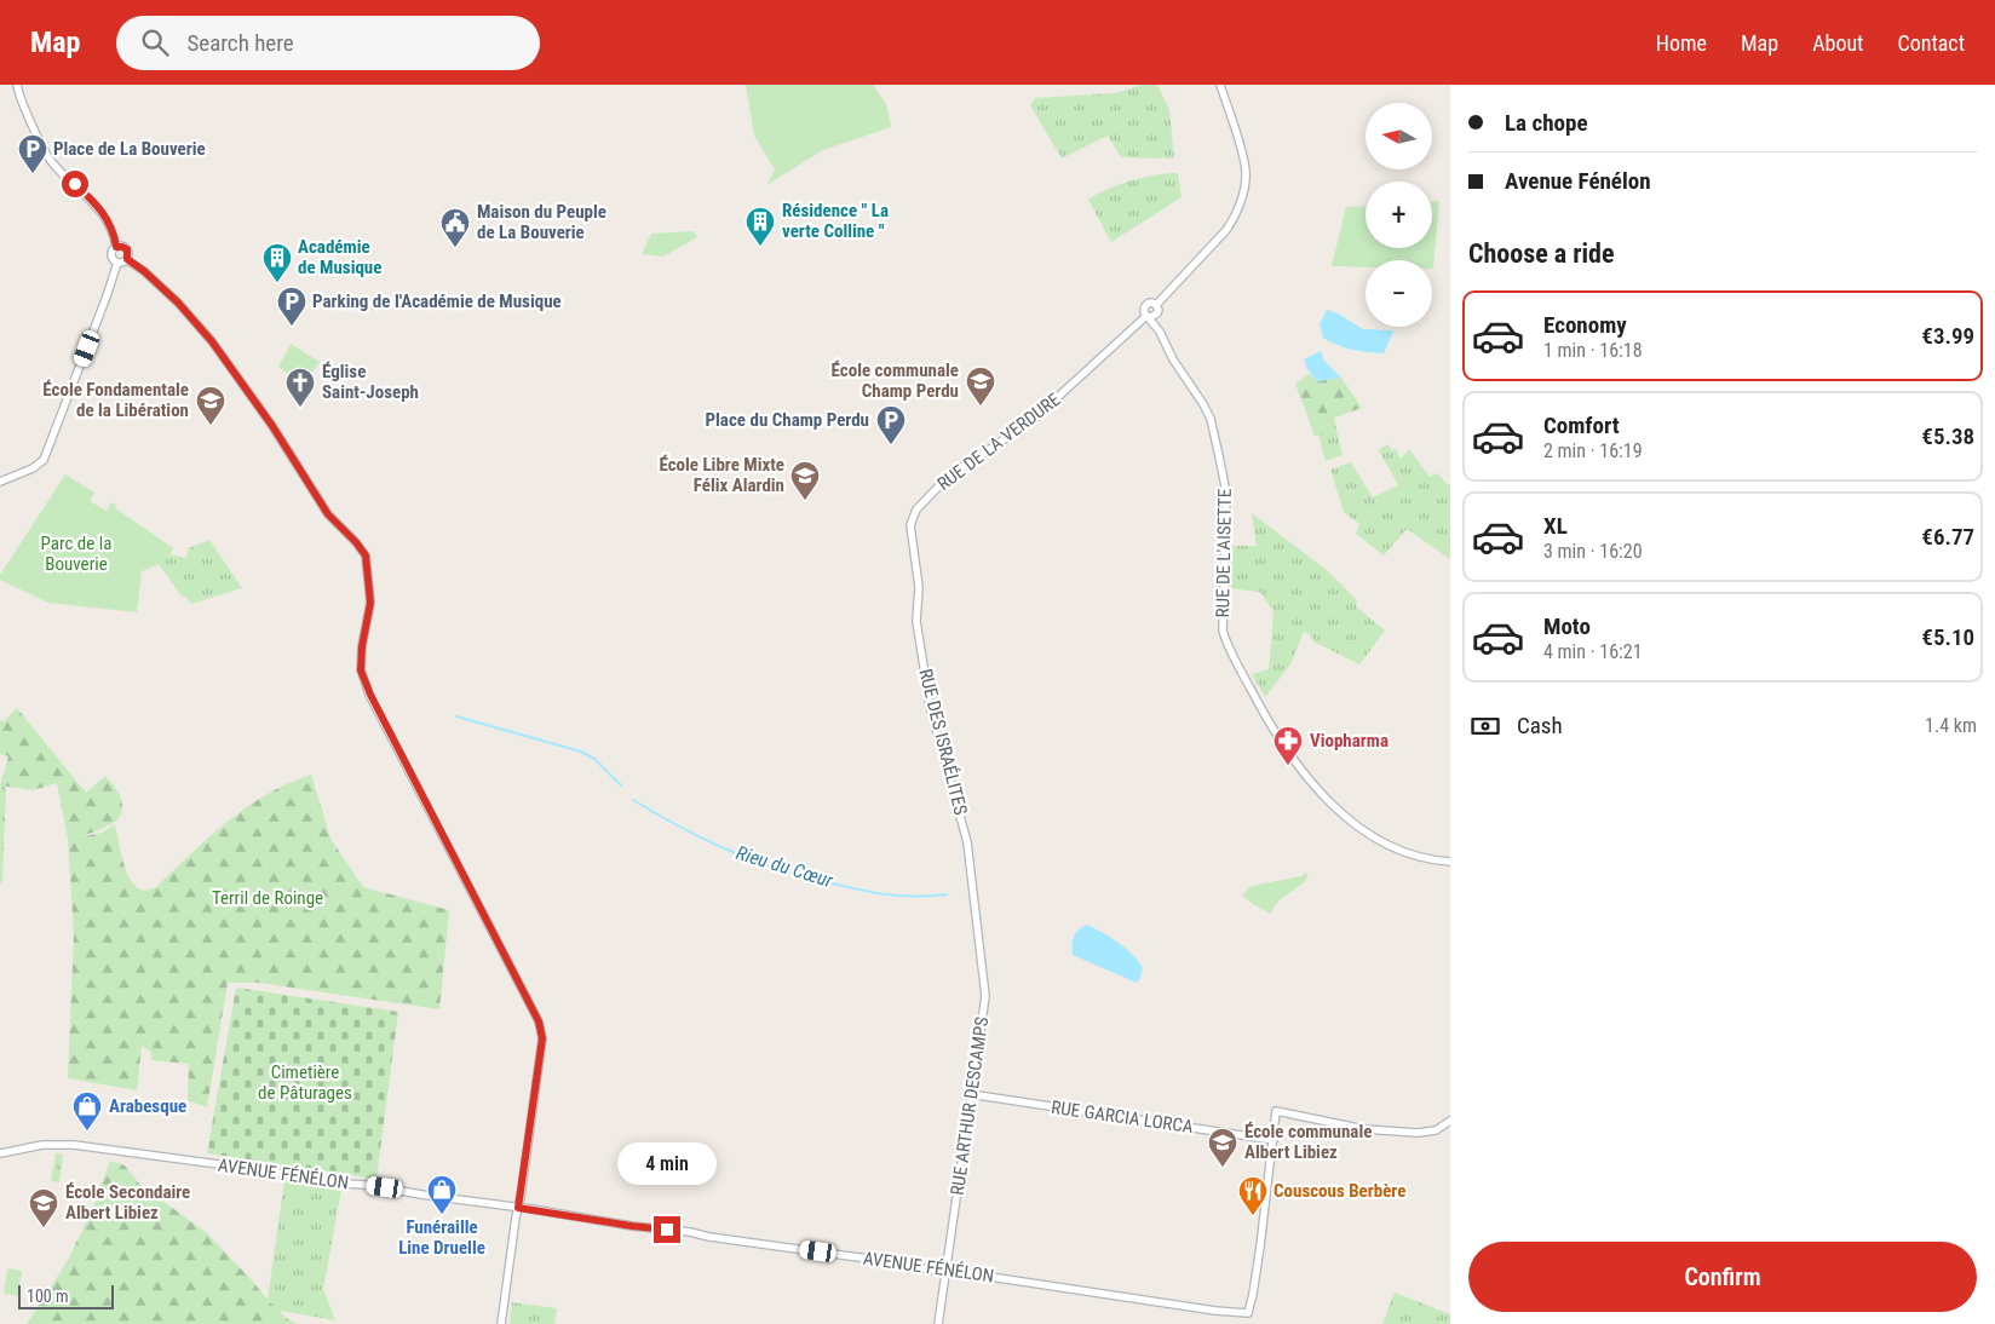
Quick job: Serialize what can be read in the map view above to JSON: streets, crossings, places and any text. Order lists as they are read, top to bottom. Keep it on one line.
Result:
{"streets":{"street":["RUE DE LA VERDURE","RUE DE L'AISETTE","RUE DES ISRAÉLITES","RUE ARTHUR DESCAMPS","RUE GARCIA LORCA","AVENUE FÉNÉLON"]},"crossings":[["RUE DE LA VERDURE","RUE DE L'AISETTE"],["RUE DE LA VERDURE","RUE DES ISRAÉLITES"],["RUE DES ISRAÉLITES","RUE ARTHUR DESCAMPS"],["RUE ARTHUR DESCAMPS","RUE GARCIA LORCA"],["RUE ARTHUR DESCAMPS","AVENUE FÉNÉLON"],["RUE GARCIA LORCA","AVENUE FÉNÉLON"]],"water":["Rieu du Cœur"],"parks":["Parc de la Bouverie","Terril de Roinge","Cimetière de Pâturages"],"places":{"parking":["Place de La Bouverie","Parking de l'Académie de Musique","Place du Champ Perdu"],"building":["Résidence \" La verte Colline \"","Académie de Musique"],"public building":["Maison du Peuple de La Bouverie"],"school or university":["École communale Champ Perdu","École Fondamentale de la Libération","École Libre Mixte Félix Alardin","École communale Albert Libiez","École Secondaire Albert Libiez"],"church":["Église Saint-Joseph"],"pharmacy":["Viopharma"],"shop":["Arabesque","Funéraille Line Druelle"],"restaurant":["Couscous Berbère"]},"scale_bar":"100 m","north":"left","page":{"header":"Map","search":"Search here","nav":["Home","Map","About","Contact"],"banner":["La chope","Avenue Fénélon"],"map_buttons":["+","−"],"heading":"Choose a ride","list":[{"name":"Economy","note":"1 min · 16:18","value":"€3.99"},{"name":"Comfort","note":"2 min · 16:19","value":"€5.38"},{"name":"XL","note":"3 min · 16:20","value":"€6.77"},{"name":"Moto","note":"4 min · 16:21","value":"€5.10"}],"pay":["Cash","1.4 km"],"bubble":"4 min","buttons":"Confirm","scale":"100 m"}}
